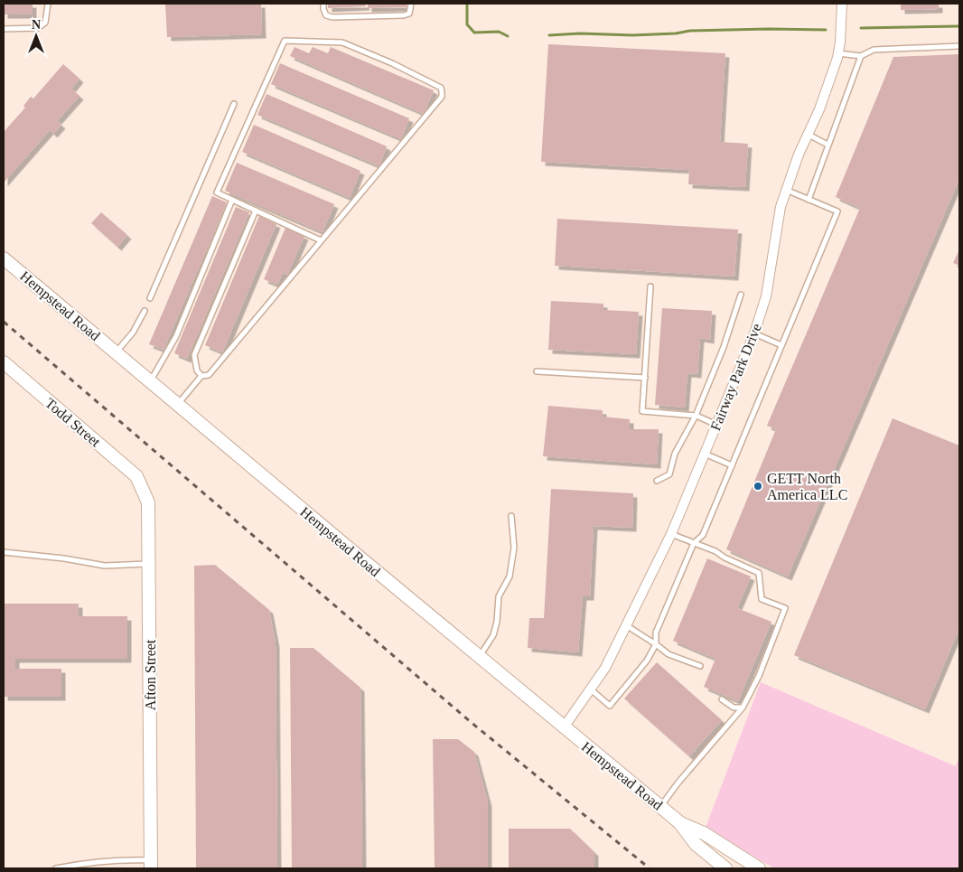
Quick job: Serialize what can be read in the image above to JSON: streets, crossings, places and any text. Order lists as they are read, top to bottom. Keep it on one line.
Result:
{"streets":{"main road":["Hempstead Road","Todd Street","Afton Street"],"street":["Fairway Park Drive"]},"crossings":[["Hempstead Road","Fairway Park Drive"],["Todd Street","Afton Street"]],"places":["GETT North America LLC"],"north":"top"}
